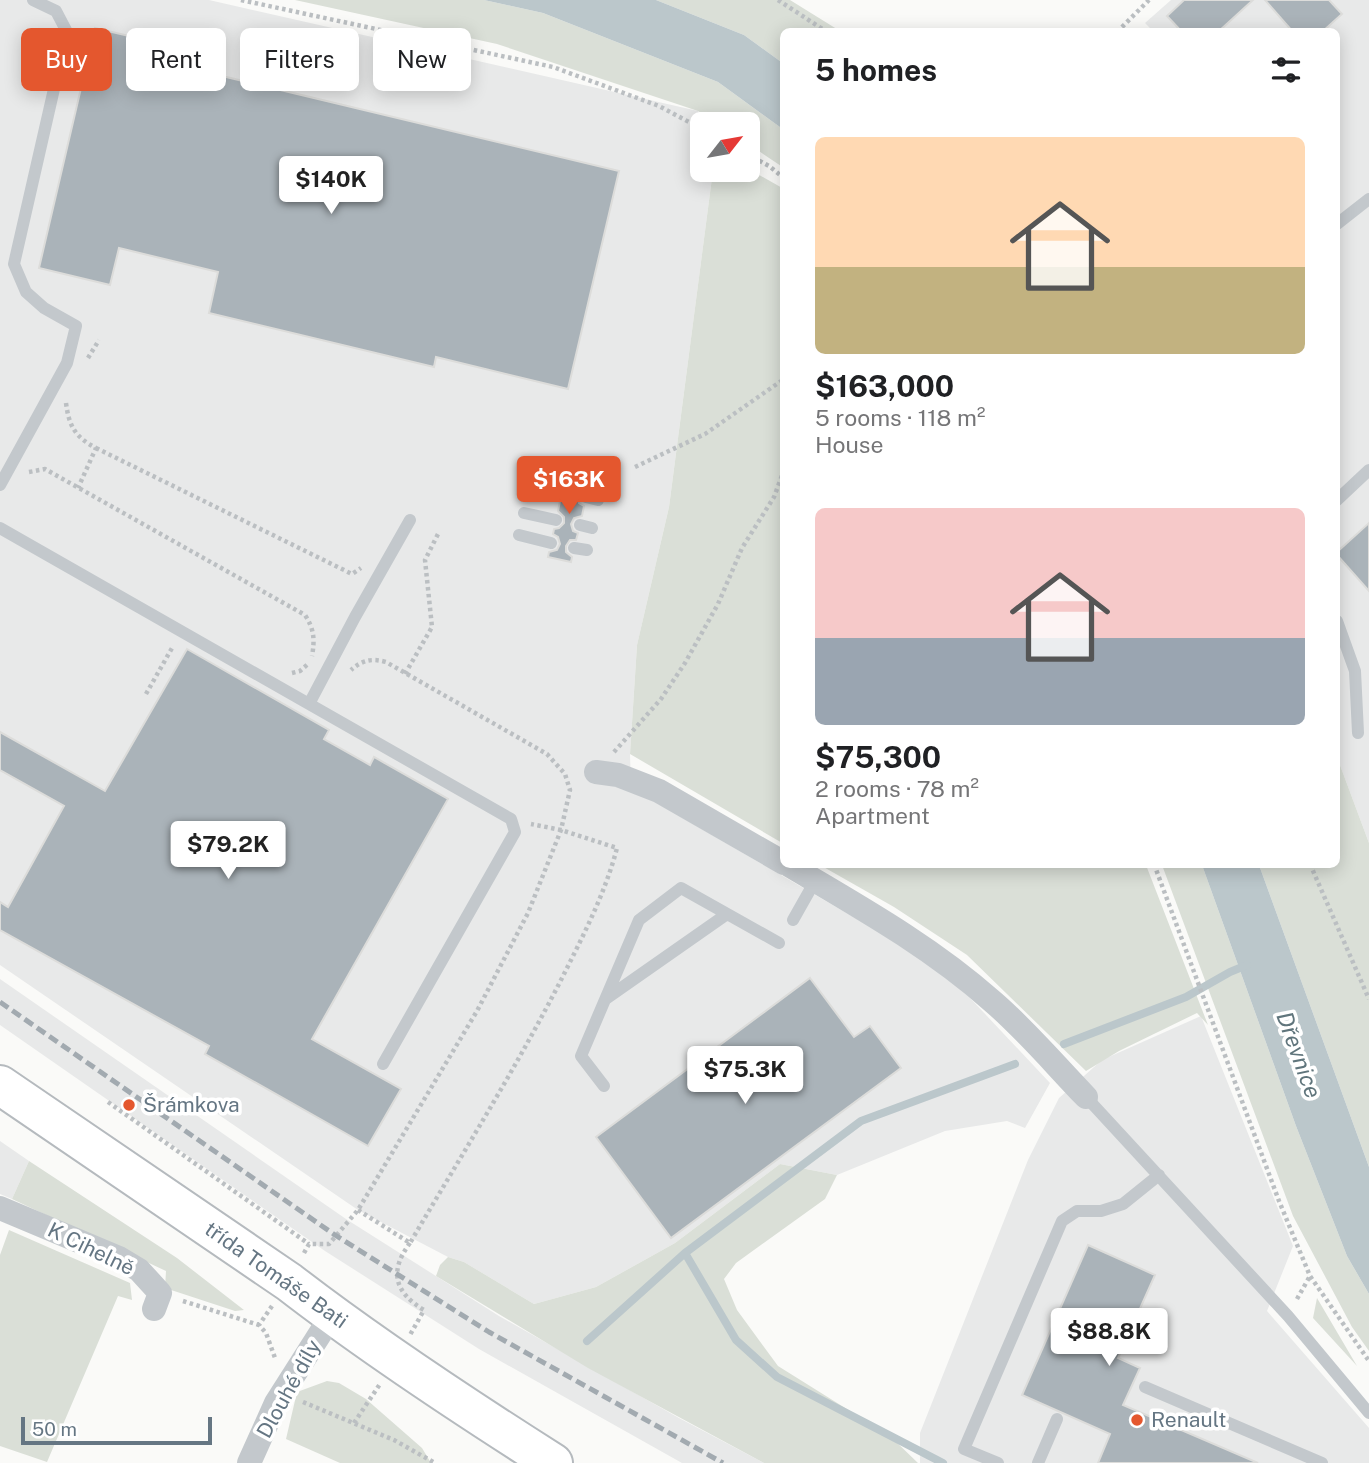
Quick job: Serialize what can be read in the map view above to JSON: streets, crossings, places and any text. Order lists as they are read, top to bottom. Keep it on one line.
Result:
{"streets":{"main road":["třída Tomáše Bati"],"street":["K Cihelně","Dlouhé díly"]},"crossings":[["třída Tomáše Bati","Dlouhé díly"]],"water":["Dřevnice"],"places":["Šrámkova","Renault"],"scale_bar":"50 m","north":"top right","page":{"chip":["Buy","Rent","Filters","New"],"heading":"5 homes","list":[{"name":"$163,000","note":"5 rooms · 118 m² · House"},{"name":"$75,300","note":"2 rooms · 78 m² · Apartment"}],"price":["$140K","$163K","$79.2K","$75.3K","$88.8K"],"scale":"50 m"}}
